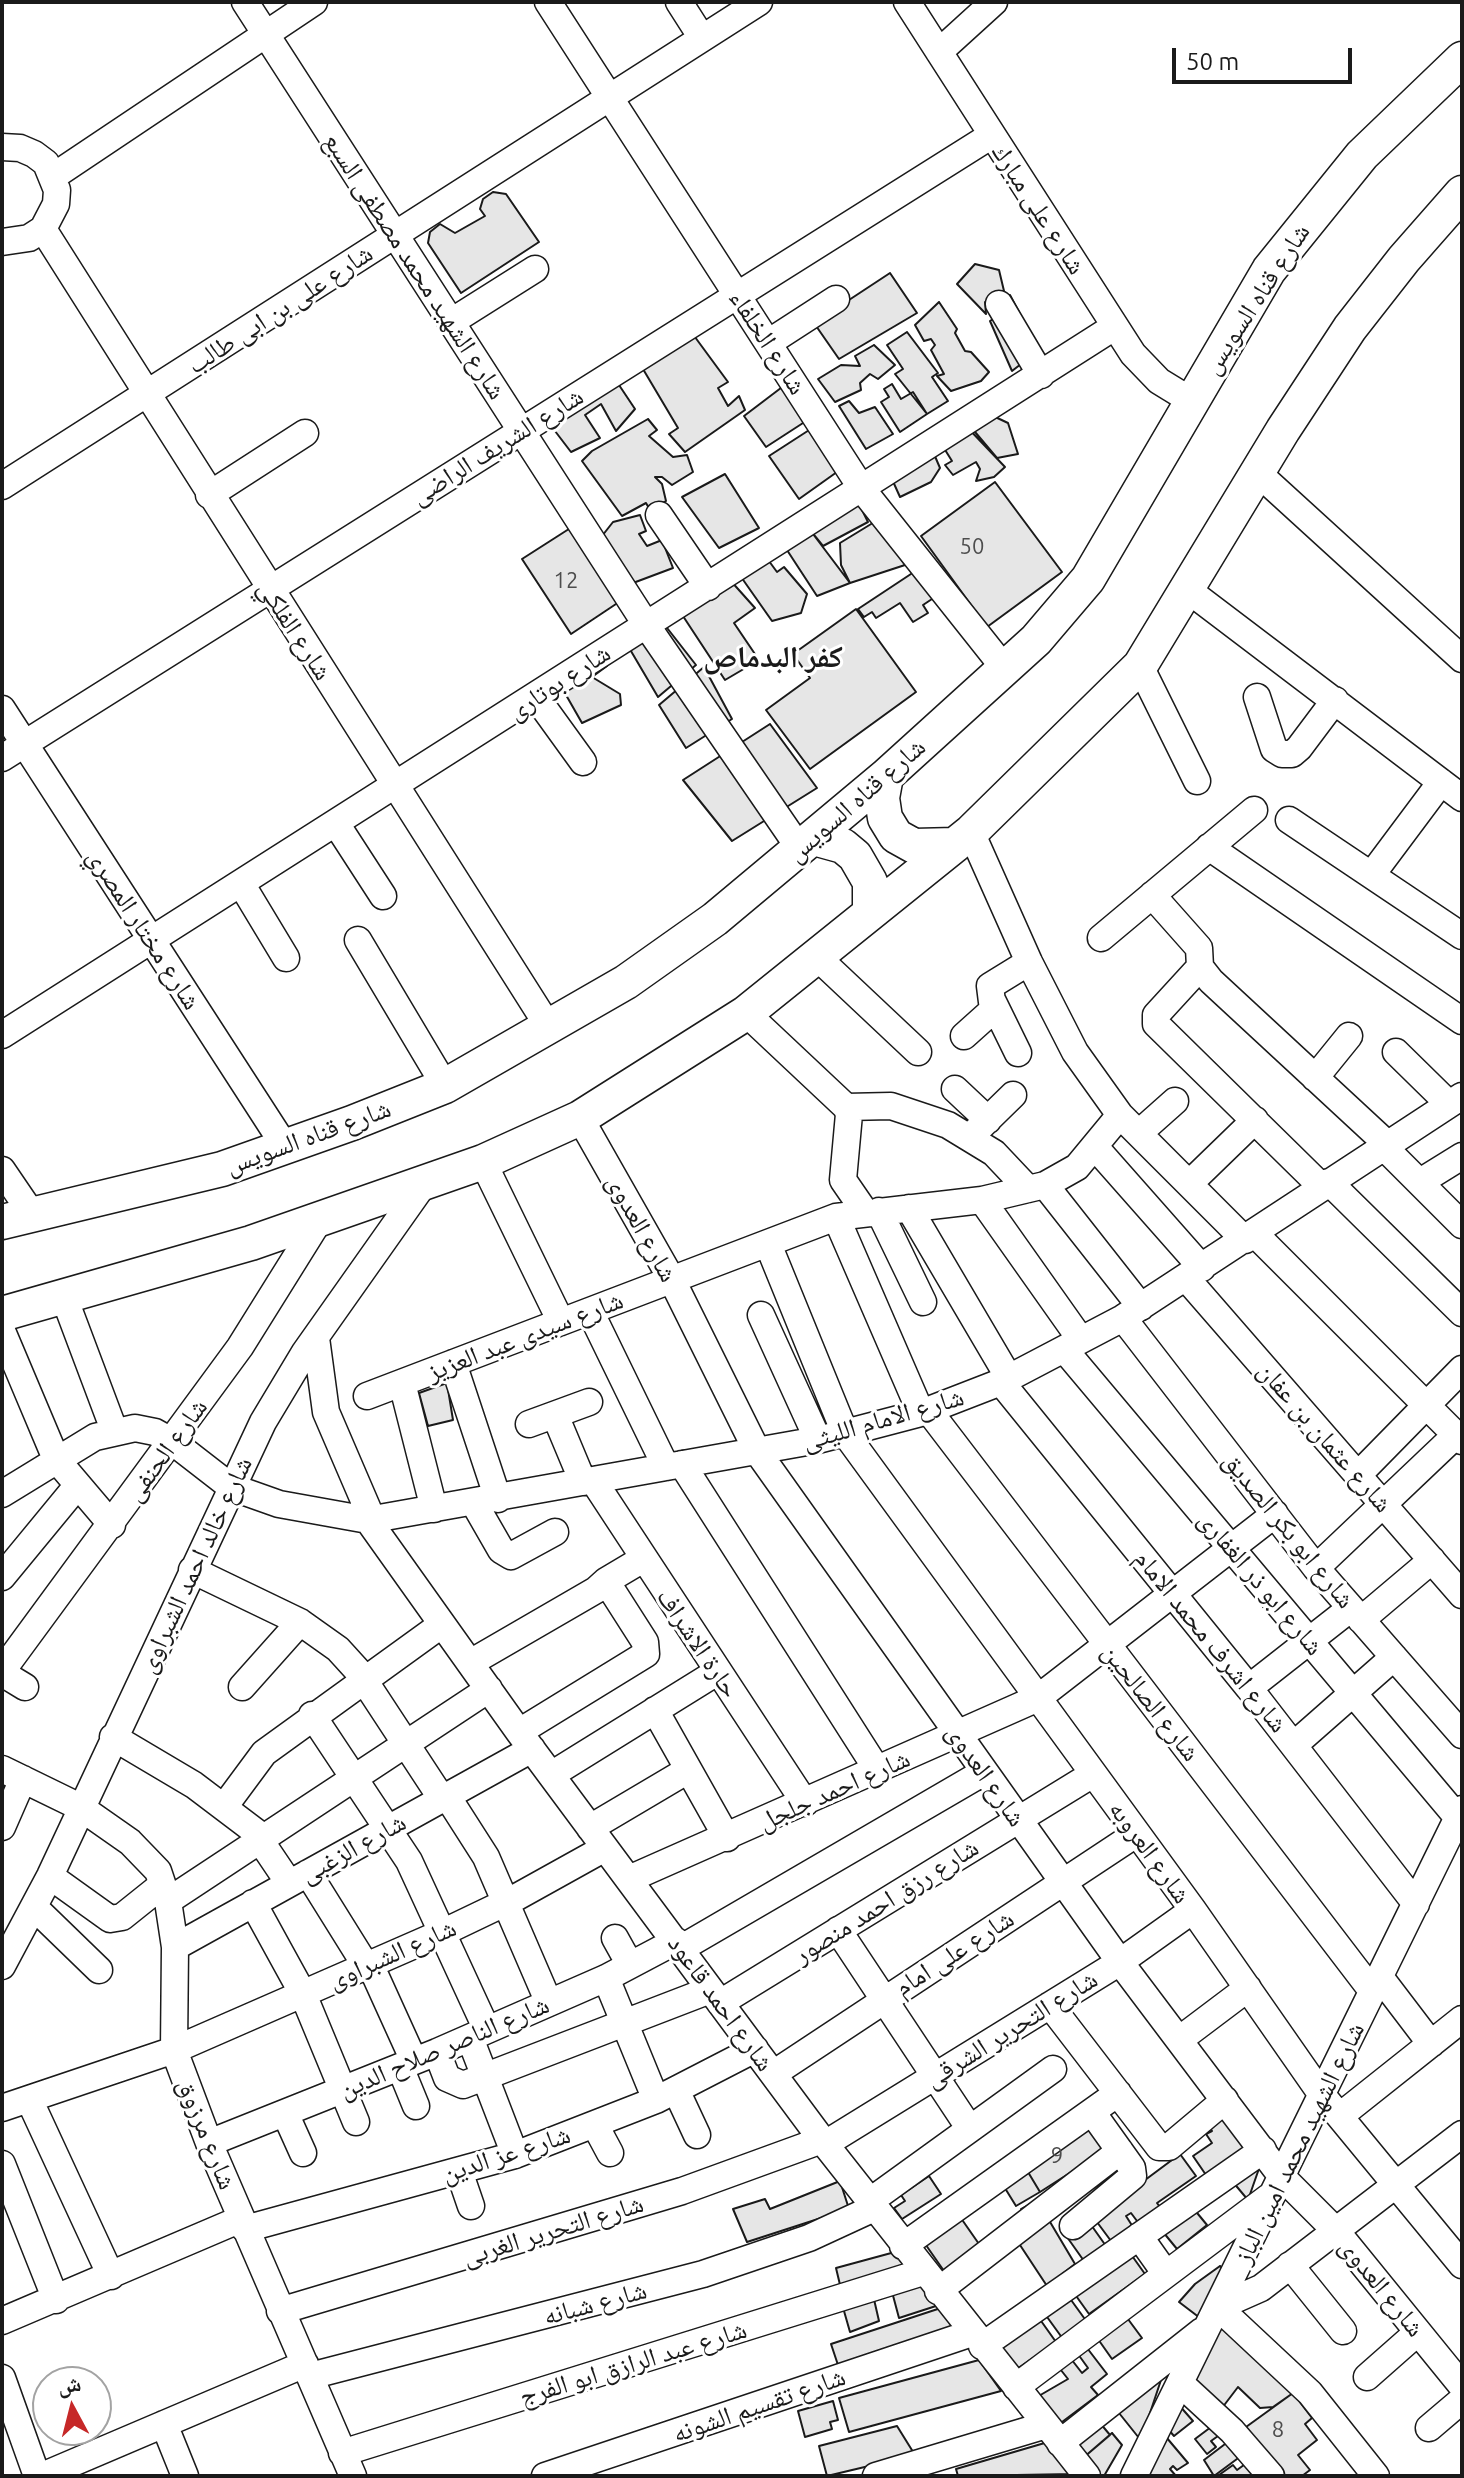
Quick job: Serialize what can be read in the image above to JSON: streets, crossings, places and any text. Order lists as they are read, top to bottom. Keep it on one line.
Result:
{"streets":{"main road":["شارع قناه السويس"],"street":["شارع على مبارك","شارع الشهيد محمد مصطفى السبع","شارع على بن ابى طالب","شارع الخلفاء","شارع الشريف الراضى","شارع الفلكي","شارع بوتارى","شارع مختار المصري","شارع العدوى","شارع سيدى عبد العزيز","شارع الامام الليثى","شارع عثمان بن عفان","شارع الحنفى","شارع ابو بكر الصديق","شارع خالد احمد الشبراوى","شارع ابو ذر الغفارى","شارع اشرف محمد الامام","حارة الاشراف","شارع الصالحين","شارع احمد جلجل","شارع الزغبى","شارع العروبه","شارع رزق احمد منصور","شارع على امام","شارع الشبراوى","شارع احمد قاعود","شارع التحرير الشرقى","شارع الناصر صلاح الدين","شارع مرزوق","شارع الشهيد محمد امين الباز","شارع عز الدين","شارع التحرير الغربى","شارع شبانه","شارع عبد الرازق ابو الفرج","شارع تقسيم الشونه"]},"crossings":[["شارع على مبارك","شارع قناه السويس"],["شارع على مبارك","شارع الشريف الراضى"],["شارع على مبارك","شارع بوتارى"],["شارع الشهيد محمد مصطفى السبع","شارع قناه السويس"],["شارع الشهيد محمد مصطفى السبع","شارع على بن ابى طالب"],["شارع الشهيد محمد مصطفى السبع","شارع الشريف الراضى"],["شارع الشهيد محمد مصطفى السبع","شارع بوتارى"],["شارع قناه السويس","شارع الخلفاء"],["شارع قناه السويس","شارع الفلكي"],["شارع قناه السويس","شارع مختار المصري"],["شارع على بن ابى طالب","شارع الخلفاء"],["شارع على بن ابى طالب","شارع الفلكي"],["شارع الخلفاء","شارع الشريف الراضى"],["شارع الخلفاء","شارع بوتارى"],["شارع الشريف الراضى","شارع الفلكي"],["شارع الشريف الراضى","شارع مختار المصري"],["شارع الفلكي","شارع بوتارى"],["شارع بوتارى","شارع مختار المصري"],["شارع العدوى","شارع سيدى عبد العزيز"],["شارع العدوى","شارع الامام الليثى"],["شارع العدوى","شارع احمد جلجل"],["شارع العدوى","شارع رزق احمد منصور"],["شارع العدوى","شارع على امام"],["شارع العدوى","شارع التحرير الشرقى"],["شارع العدوى","شارع الناصر صلاح الدين"],["شارع العدوى","شارع الشهيد محمد امين الباز"],["شارع العدوى","شارع تقسيم الشونه"],["شارع سيدى عبد العزيز","شارع عثمان بن عفان"],["شارع سيدى عبد العزيز","شارع ابو بكر الصديق"],["شارع سيدى عبد العزيز","شارع ابو ذر الغفارى"],["شارع سيدى عبد العزيز","شارع اشرف محمد الامام"],["شارع سيدى عبد العزيز","شارع الصالحين"],["شارع سيدى عبد العزيز","شارع العروبه"],["شارع الامام الليثى","شارع عثمان بن عفان"],["شارع الامام الليثى","شارع الحنفى"],["شارع الامام الليثى","شارع ابو بكر الصديق"],["شارع الامام الليثى","شارع خالد احمد الشبراوى"],["شارع الامام الليثى","شارع ابو ذر الغفارى"],["شارع الامام الليثى","شارع اشرف محمد الامام"],["شارع الامام الليثى","حارة الاشراف"],["شارع الامام الليثى","شارع الصالحين"],["شارع الامام الليثى","شارع العروبه"],["شارع الامام الليثى","شارع احمد قاعود"],["شارع ابو بكر الصديق","شارع احمد جلجل"],["شارع خالد احمد الشبراوى","شارع احمد قاعود"],["شارع خالد احمد الشبراوى","شارع مرزوق"],["شارع ابو ذر الغفارى","شارع احمد جلجل"],["شارع ابو ذر الغفارى","شارع الشهيد محمد امين الباز"],["شارع اشرف محمد الامام","شارع احمد جلجل"],["شارع اشرف محمد الامام","شارع الشهيد محمد امين الباز"],["حارة الاشراف","شارع احمد جلجل"],["شارع الصالحين","شارع احمد جلجل"],["شارع الصالحين","شارع الشهيد محمد امين الباز"],["شارع احمد جلجل","شارع العروبه"],["شارع احمد جلجل","شارع احمد قاعود"],["شارع الزغبى","شارع احمد قاعود"],["شارع الزغبى","شارع مرزوق"],["شارع العروبه","شارع رزق احمد منصور"],["شارع العروبه","شارع على امام"],["شارع العروبه","شارع التحرير الشرقى"],["شارع العروبه","شارع الشهيد محمد امين الباز"],["شارع رزق احمد منصور","شارع احمد قاعود"],["شارع على امام","شارع احمد قاعود"],["شارع الشبراوى","شارع احمد قاعود"],["شارع الشبراوى","شارع مرزوق"],["شارع احمد قاعود","شارع التحرير الشرقى"],["شارع احمد قاعود","شارع الناصر صلاح الدين"],["شارع احمد قاعود","شارع عز الدين"],["شارع احمد قاعود","شارع التحرير الغربى"],["شارع احمد قاعود","شارع شبانه"],["شارع احمد قاعود","شارع عبد الرازق ابو الفرج"],["شارع احمد قاعود","شارع تقسيم الشونه"],["شارع التحرير الشرقى","شارع التحرير الغربى"],["شارع الناصر صلاح الدين","شارع مرزوق"],["شارع مرزوق","شارع عز الدين"],["شارع مرزوق","شارع التحرير الغربى"],["شارع مرزوق","شارع شبانه"],["شارع مرزوق","شارع عبد الرازق ابو الفرج"]],"districts":["كفر البدماص"],"house_numbers":["50","12","9","8"],"scale_bar":"50 m","north":"top"}
